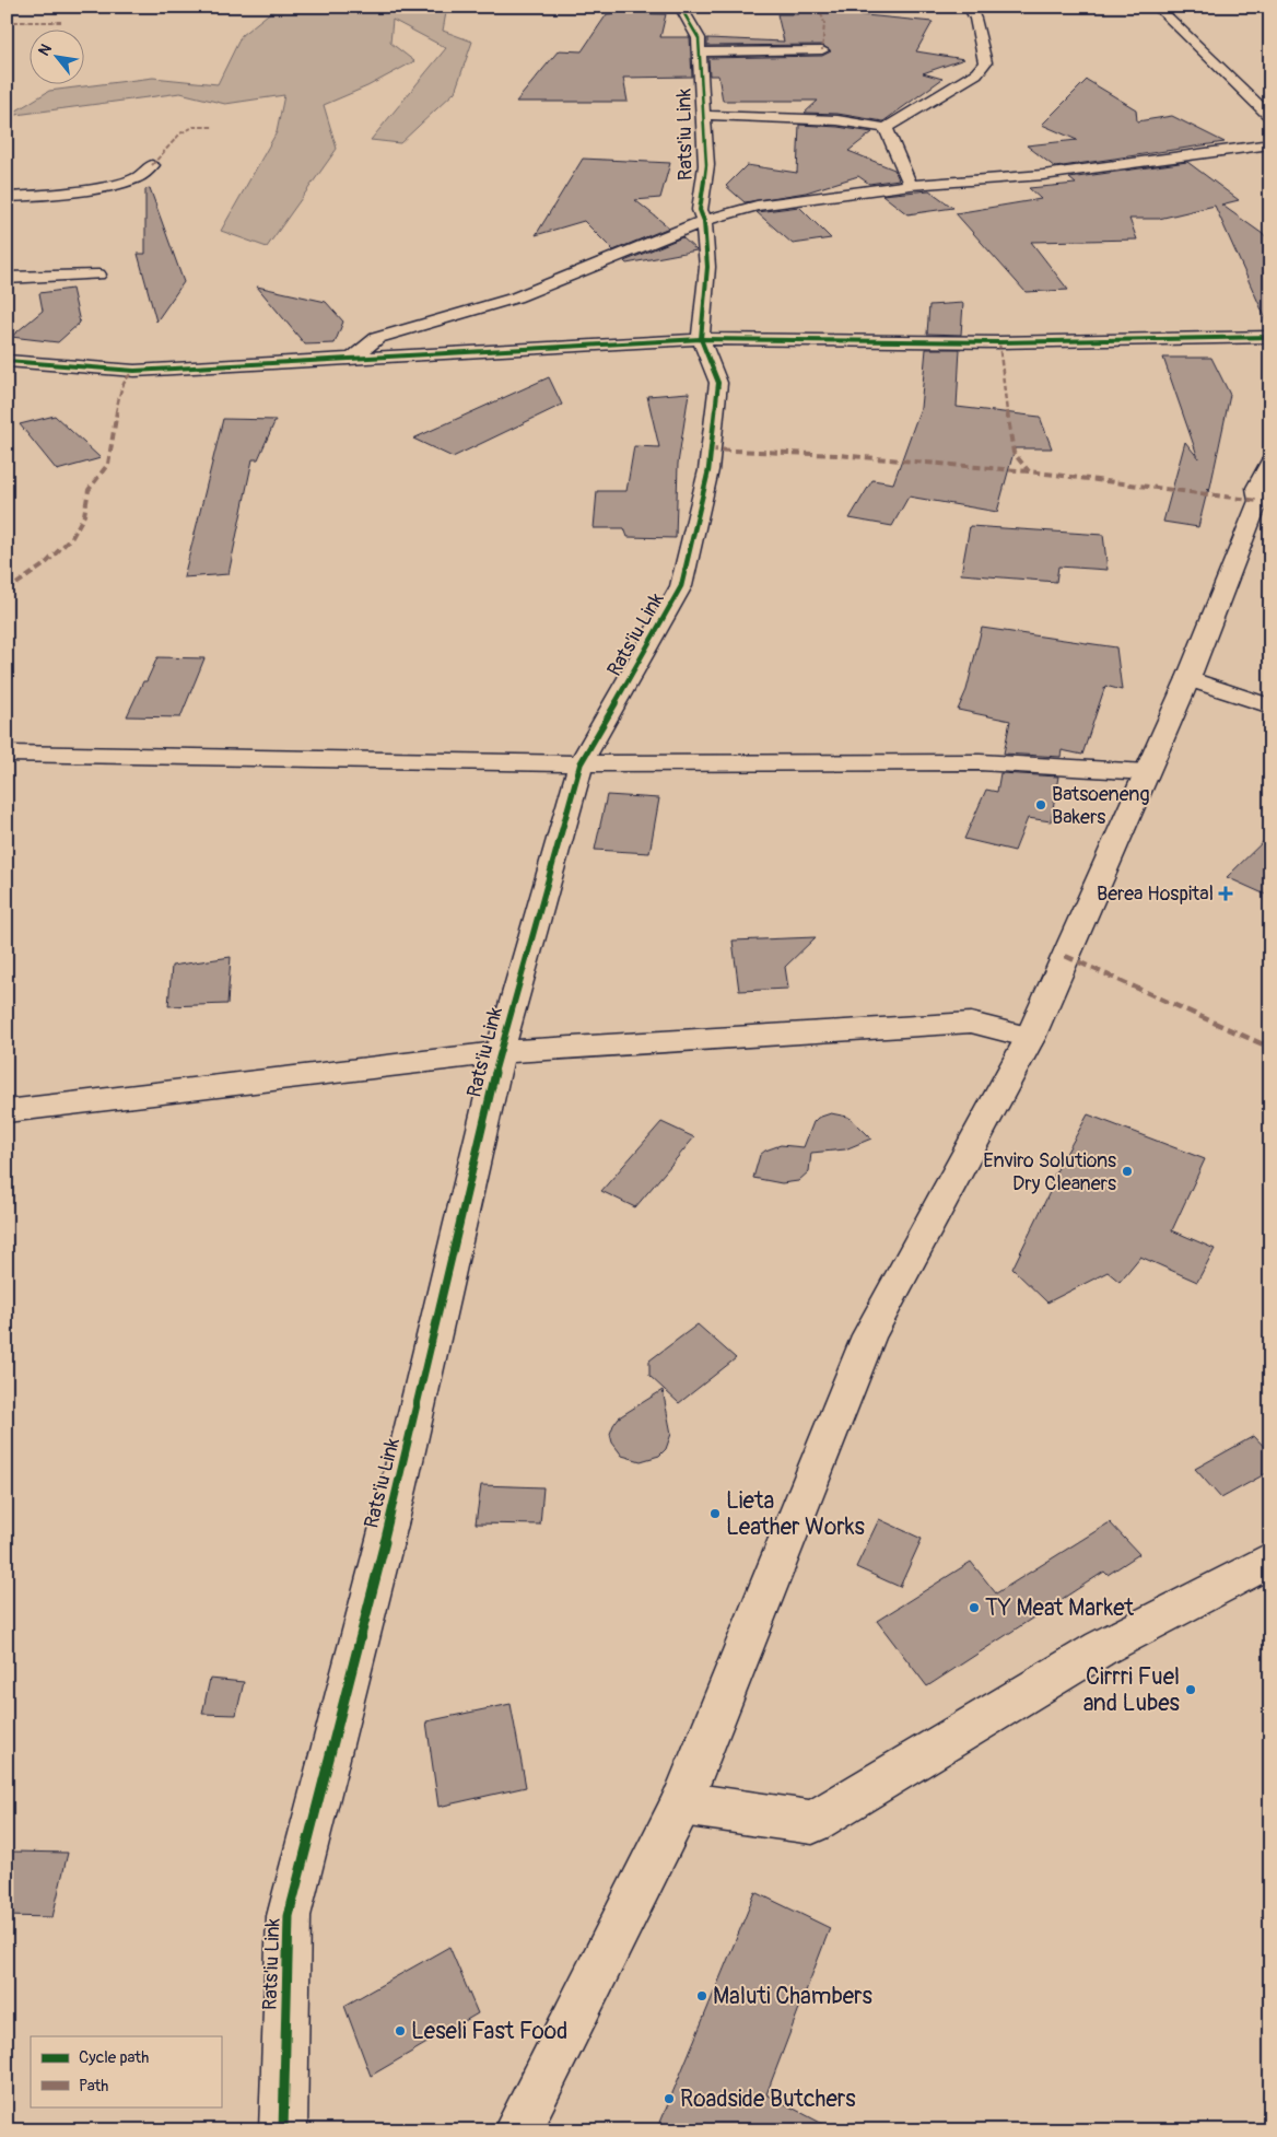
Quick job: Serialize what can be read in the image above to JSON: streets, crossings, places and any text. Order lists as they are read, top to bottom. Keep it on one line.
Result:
{"streets":{"street":["Rats'iu Link"]},"places":{"other":["Batsoeneng Bakers","Enviro Solutions Dry Cleaners","Lieta Leather Works","TY Meat Market","Cirrri Fuel and Lubes","Maluti Chambers","Leseli Fast Food","Roadside Butchers"],"health":["Berea Hospital"]},"legend":["Cycle path","Path"],"north":"top left"}
